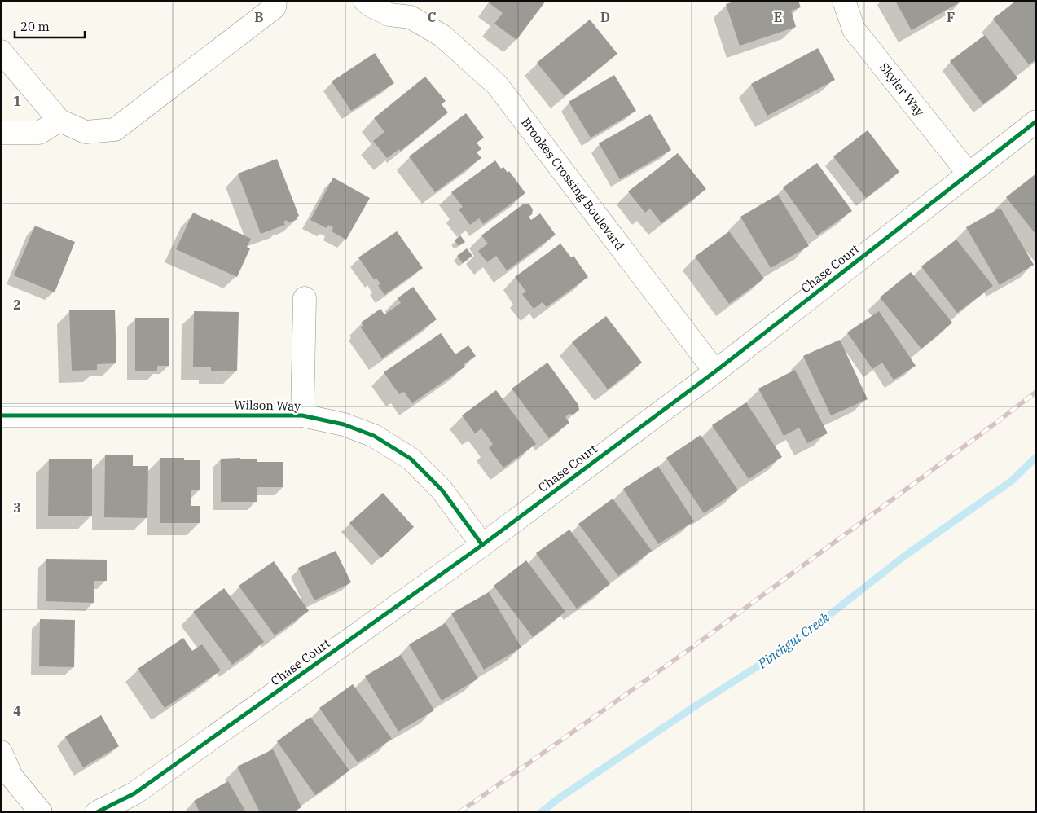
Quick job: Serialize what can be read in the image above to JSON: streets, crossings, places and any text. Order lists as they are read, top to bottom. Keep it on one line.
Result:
{"streets":{"street":["Skyler Way","Brookes Crossing Boulevard","Chase Court","Wilson Way"]},"crossings":[["Skyler Way","Chase Court"],["Brookes Crossing Boulevard","Chase Court"],["Chase Court","Wilson Way"]],"water":["Pinchgut Creek"],"scale_bar":"20 m","grid":{"columns":["B","C","D","E","F"],"rows":["1","2","3","4"]}}
